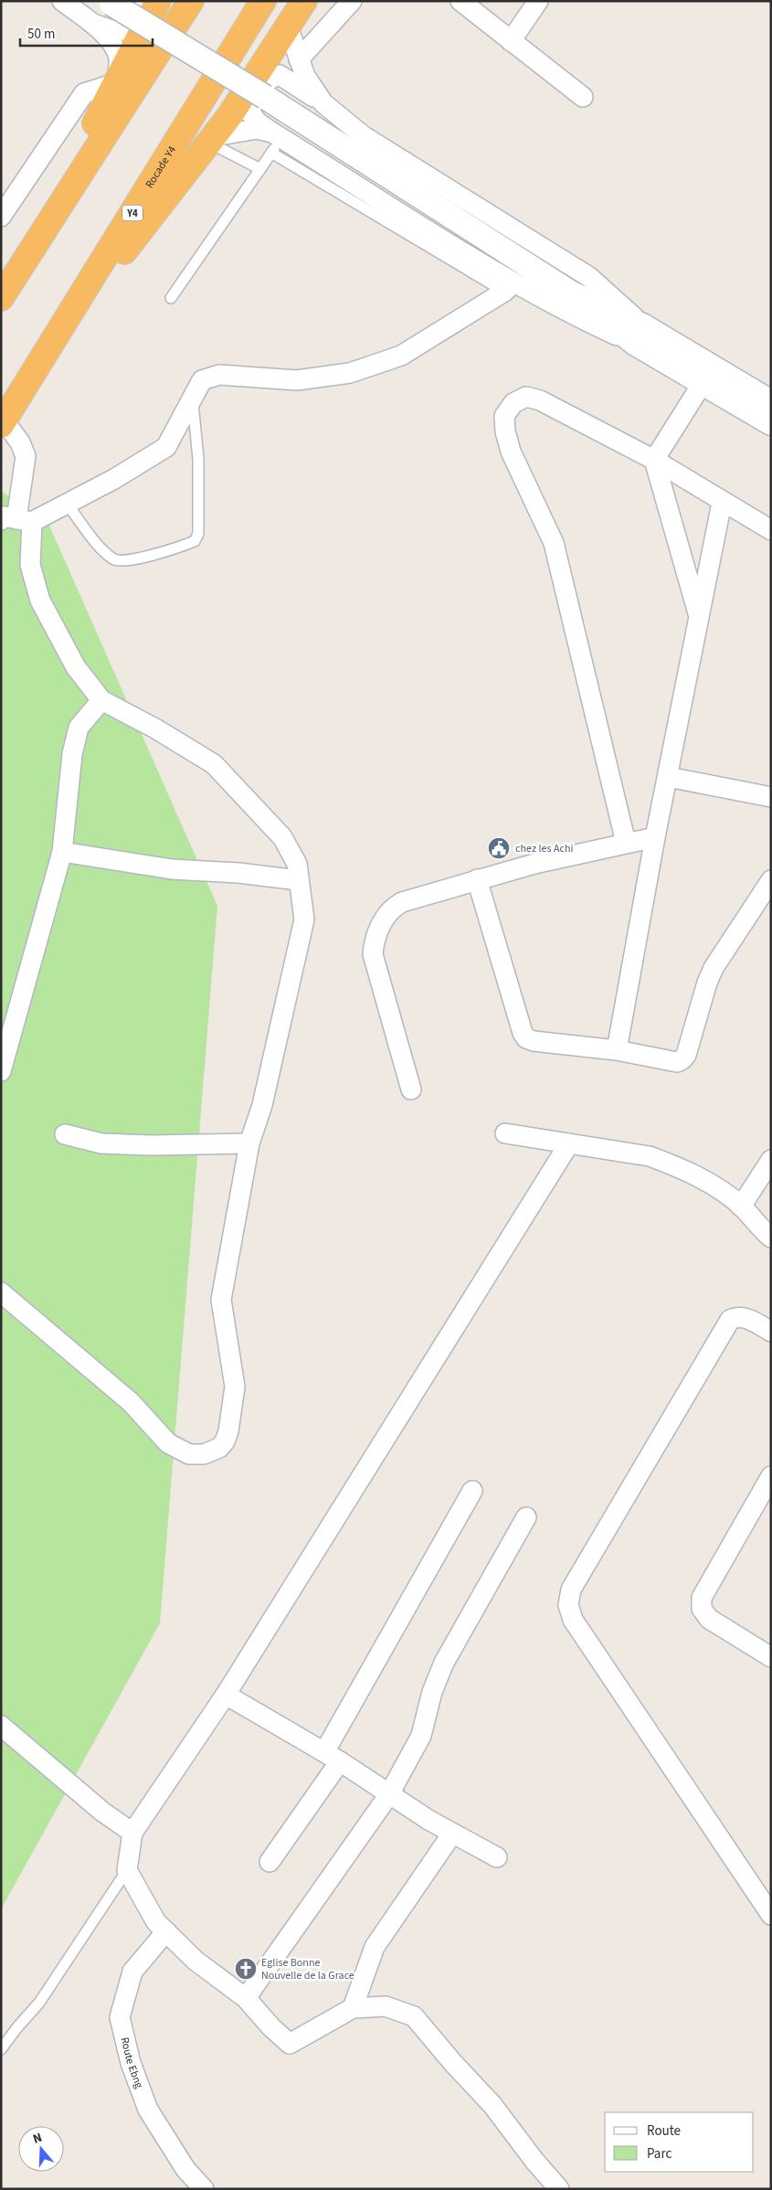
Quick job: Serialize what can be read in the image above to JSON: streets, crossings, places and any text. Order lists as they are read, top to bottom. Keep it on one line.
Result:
{"streets":{"highway":["Rocade Y4","Y4"],"street":["Route Ebng"]},"places":{"public building":["chez les Achi"],"church":["Eglise Bonne Nouvelle de la Grace"]},"legend":["Route","Parc"],"scale_bar":"50 m","north":"top"}
